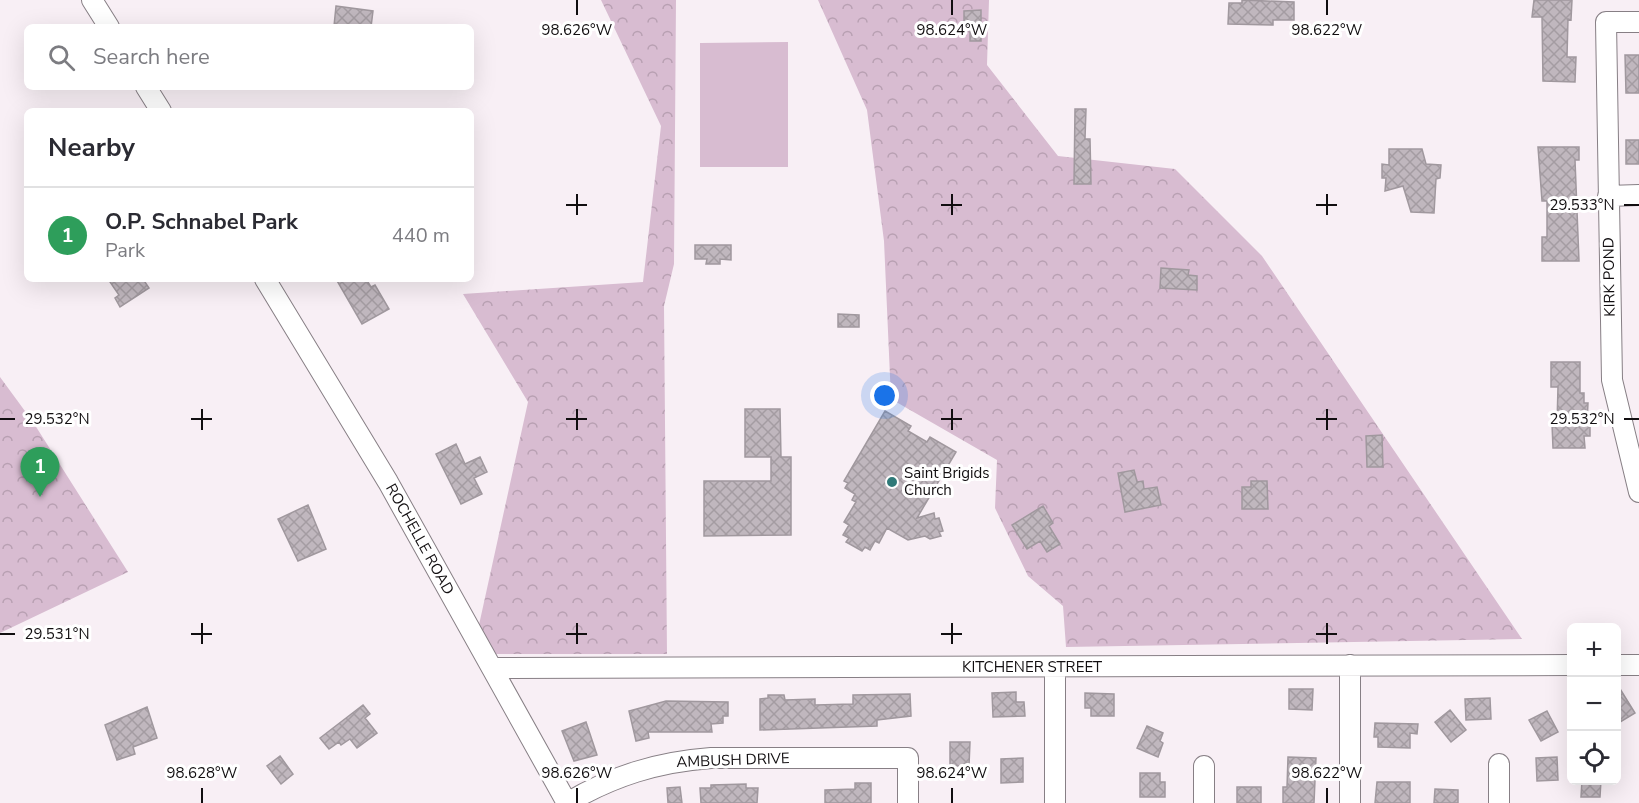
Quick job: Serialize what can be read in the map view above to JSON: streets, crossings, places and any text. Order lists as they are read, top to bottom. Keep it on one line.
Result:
{"streets":{"street":["KIRK POND","ROCHELLE ROAD","KITCHENER STREET","AMBUSH DRIVE"]},"crossings":[["ROCHELLE ROAD","KITCHENER STREET"],["ROCHELLE ROAD","AMBUSH DRIVE"]],"places":["Saint Brigids Church"],"page":{"search":"Search here","heading":"Nearby","list":[{"mark":"1","name":"O.P. Schnabel Park","note":"Park","value":"440 m"}],"pins":"1","map_buttons":["+","−"]},"coordinates":["98.626°W","98.624°W","98.622°W","29.533°N","29.532°N","29.531°N","98.628°W"]}
